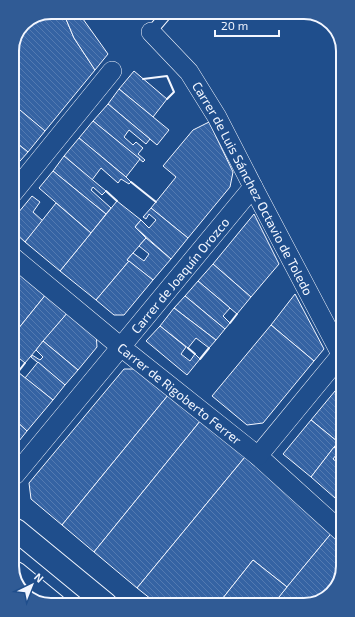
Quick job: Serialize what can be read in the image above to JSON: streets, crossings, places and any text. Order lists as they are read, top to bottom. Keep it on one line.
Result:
{"streets":{"street":["Carrer de Luis Sánchez Octavio de Toledo","Carrer de Joaquín Orozco","Carrer de Rigoberto Ferrer"]},"crossings":[["Carrer de Luis Sánchez Octavio de Toledo","Carrer de Joaquín Orozco"],["Carrer de Joaquín Orozco","Carrer de Rigoberto Ferrer"]],"scale_bar":"20 m","north":"top right"}
